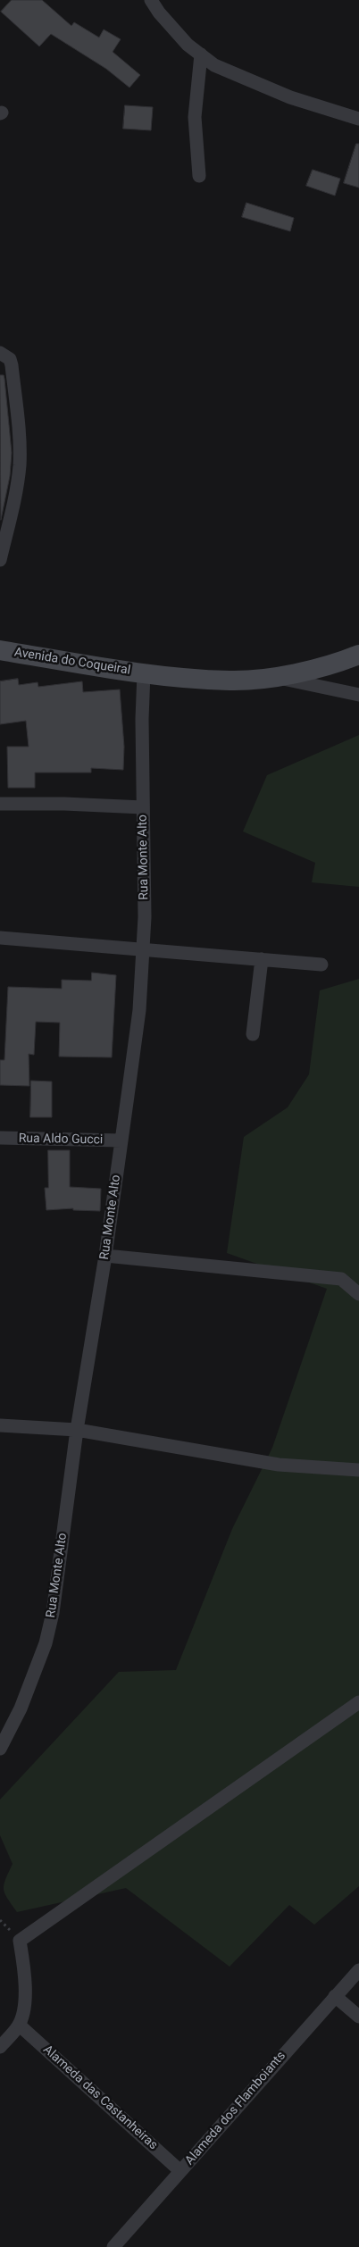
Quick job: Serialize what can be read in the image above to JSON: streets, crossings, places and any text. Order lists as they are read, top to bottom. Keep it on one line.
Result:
{"streets":{"main road":["Avenida do Coqueiral"],"street":["Rua Monte Alto","Rua Aldo Gucci","Alameda das Castanheiras","Alameda dos Flamboiants"]},"crossings":[["Avenida do Coqueiral","Rua Monte Alto"],["Rua Monte Alto","Rua Aldo Gucci"],["Alameda das Castanheiras","Alameda dos Flamboiants"]]}
